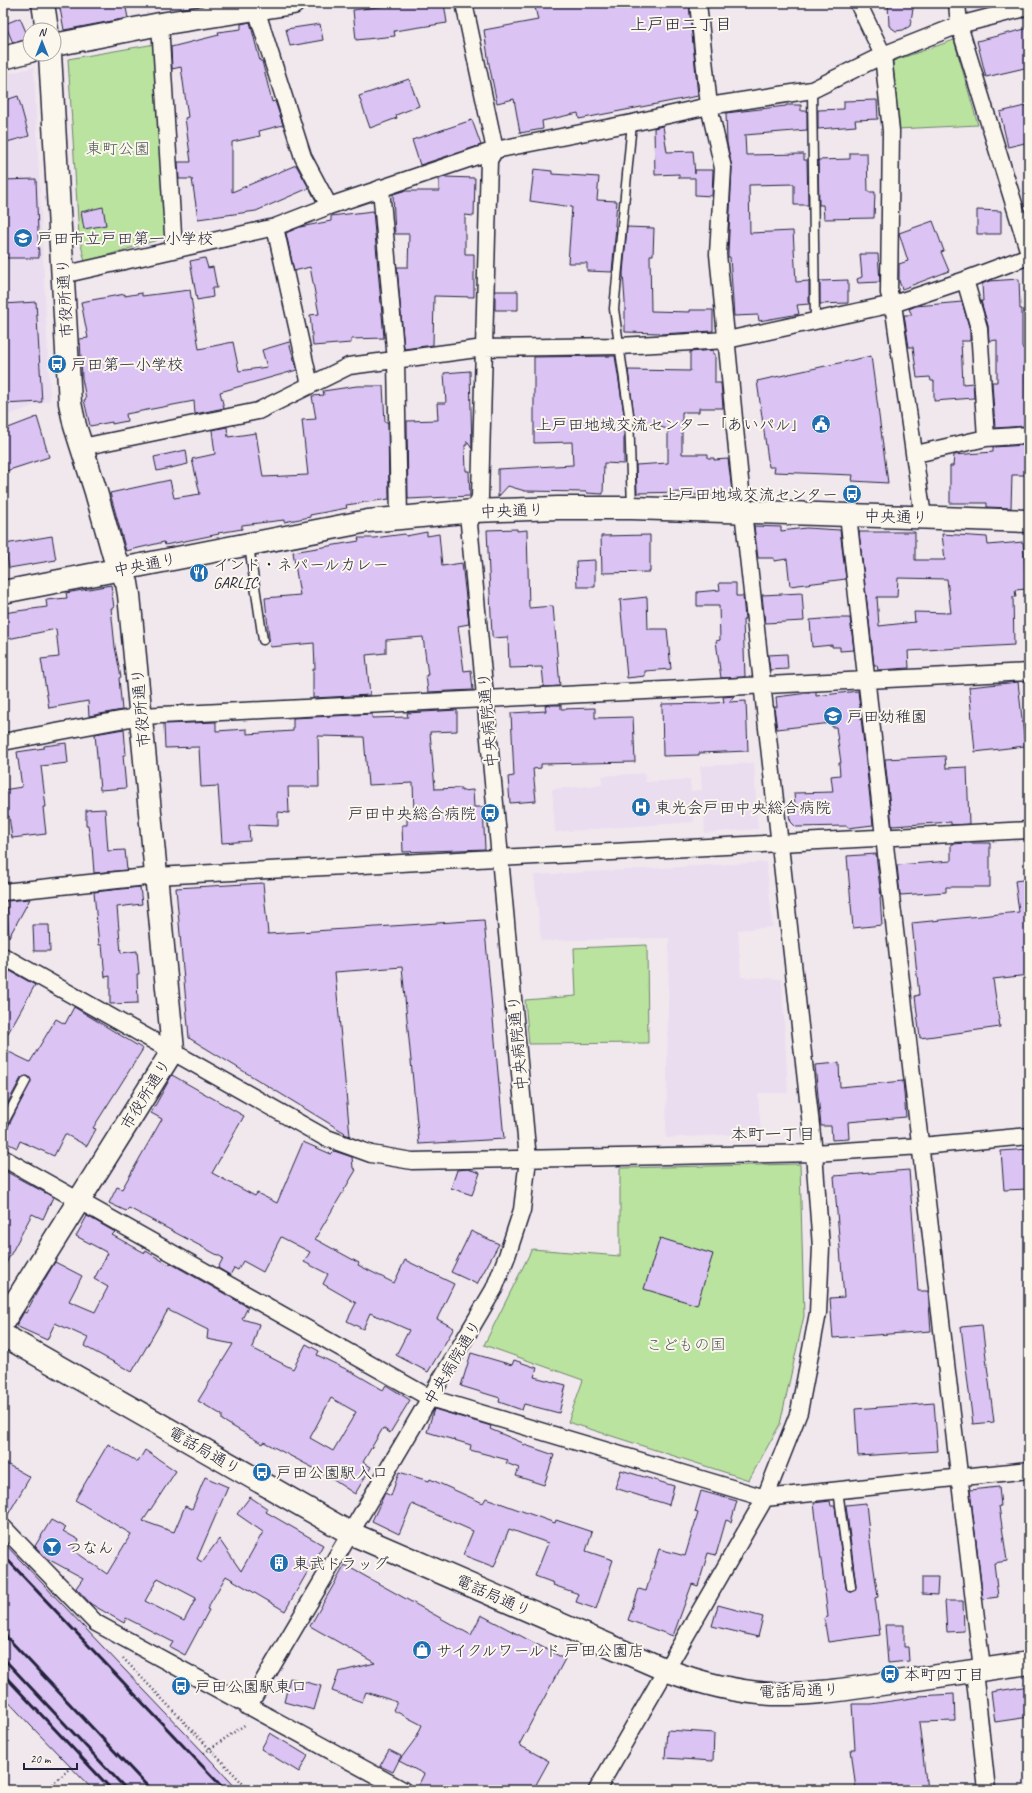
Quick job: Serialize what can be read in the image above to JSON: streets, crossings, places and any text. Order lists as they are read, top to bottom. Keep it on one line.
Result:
{"streets":{"street":["市役所通り","中央通り","中央病院通り","電話局通り"]},"crossings":[["市役所通り","中央通り"],["中央通り","中央病院通り"],["中央病院通り","電話局通り"]],"districts":["上戸田二丁目","本町一丁目"],"parks":["東町公園","こどもの国"],"places":{"school or university":["戸田市立戸田第一小学校","戸田幼稚園"],"bus stop":["戸田第一小学校","上戸田地域交流センター","戸田中央総合病院","戸田公園駅入口","本町四丁目","戸田公園駅東口"],"public building":["上戸田地域交流センター「あいパル」"],"restaurant":["インド・ネパールカレー GARLIC"],"hospital":["東光会戸田中央総合病院"],"bar":["つなん"],"building":["東武ドラッグ"],"shop":["サイクルワールド 戸田公園店"]},"scale_bar":"20 m","north":"top"}
